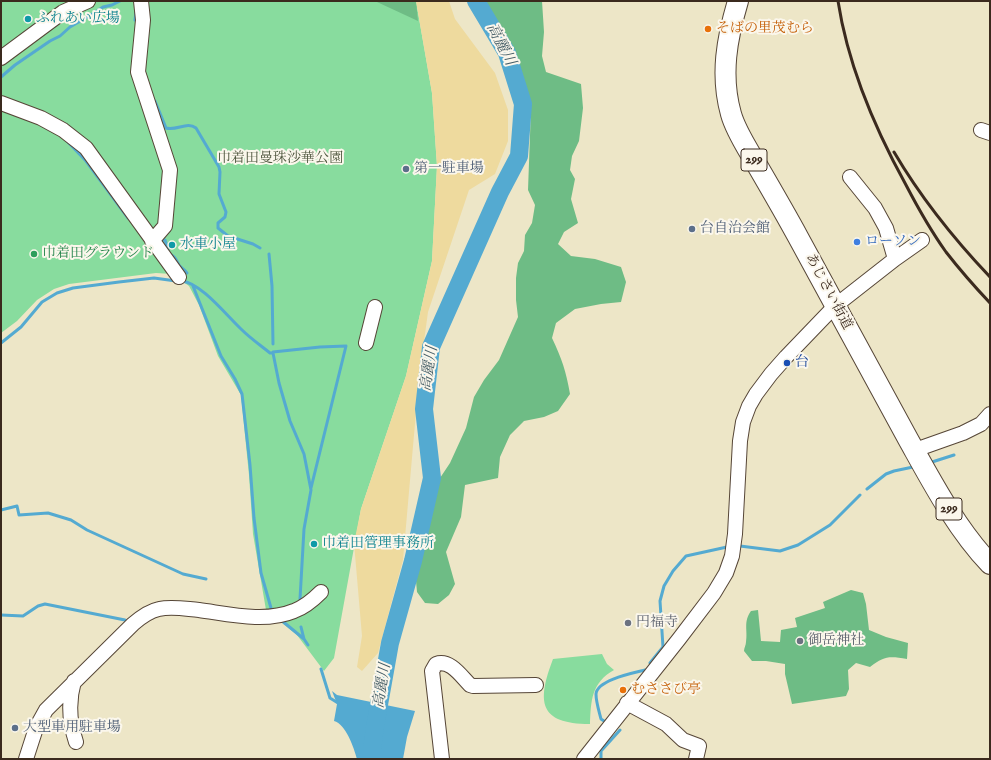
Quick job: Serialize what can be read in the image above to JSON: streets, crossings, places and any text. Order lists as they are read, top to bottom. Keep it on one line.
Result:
{"streets":{"highway":["299","あじさい街道"]},"water":["高麗川"],"parks":["巾着田曼珠沙華公園"],"places":["ふれあい広場","そばの里茂むら","第一駐車場","台自治会館","ローソン","水車小屋","巾着田グラウンド","台","巾着田管理事務所","円福寺","御岳神社","むささび亭","大型車用駐車場"]}
